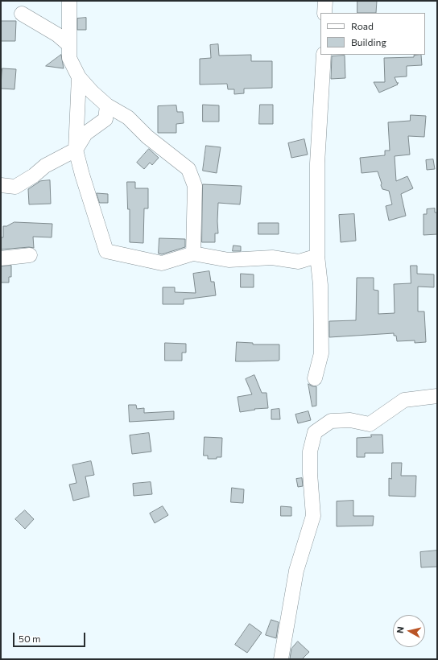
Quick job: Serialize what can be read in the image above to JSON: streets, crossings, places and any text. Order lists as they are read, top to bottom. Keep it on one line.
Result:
{"legend":["Road","Building"],"scale_bar":"50 m","north":"left"}
